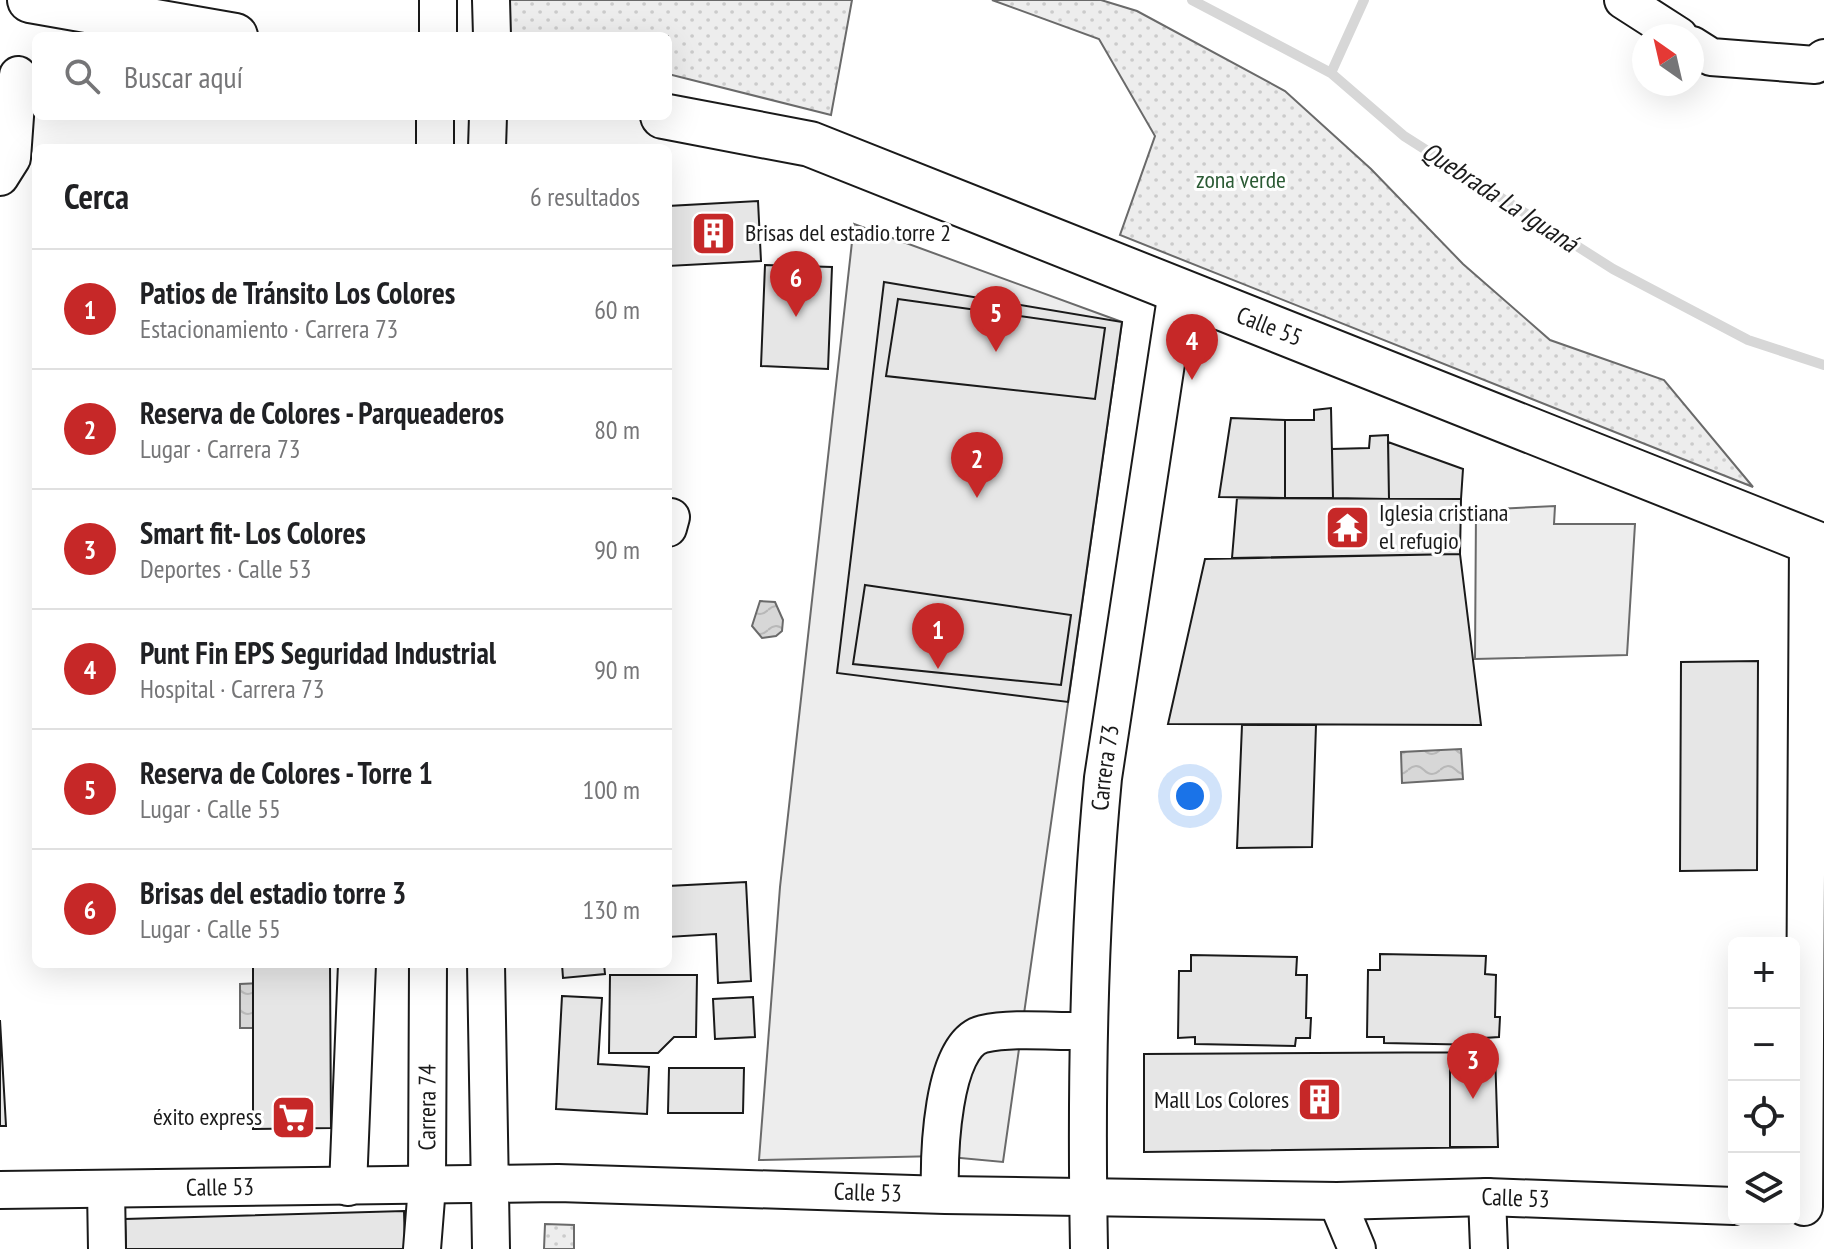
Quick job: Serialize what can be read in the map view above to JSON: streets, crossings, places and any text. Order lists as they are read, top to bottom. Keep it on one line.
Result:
{"streets":{"highway":["Calle 55"],"street":["Carrera 73","Carrera 74","Calle 53"]},"crossings":[["Calle 55","Carrera 73"],["Carrera 73","Calle 53"],["Carrera 74","Calle 53"]],"water":["Quebrada La Iguaná"],"parks":["zona verde"],"places":{"building":["Brisas del estadio torre 2","Mall Los Colores"],"temple":["Iglesia cristiana el refugio"],"supermarket":["éxito express"]},"north":"top left","page":{"search":"Buscar aquí","heading":["Cerca","6 resultados"],"list":[{"mark":"1","name":"Patios de Tránsito Los Colores","note":"Estacionamiento · Carrera 73","value":"60 m"},{"mark":"2","name":"Reserva de Colores - Parqueaderos","note":"Lugar · Carrera 73","value":"80 m"},{"mark":"3","name":"Smart fit- Los Colores","note":"Deportes · Calle 53","value":"90 m"},{"mark":"4","name":"Punt Fin EPS Seguridad Industrial","note":"Hospital · Carrera 73","value":"90 m"},{"mark":"5","name":"Reserva de Colores - Torre 1","note":"Lugar · Calle 55","value":"100 m"},{"mark":"6","name":"Brisas del estadio torre 3","note":"Lugar · Calle 55","value":"130 m"}],"pins":["6","5","4","2","1","3"],"map_buttons":["+","−"]}}
